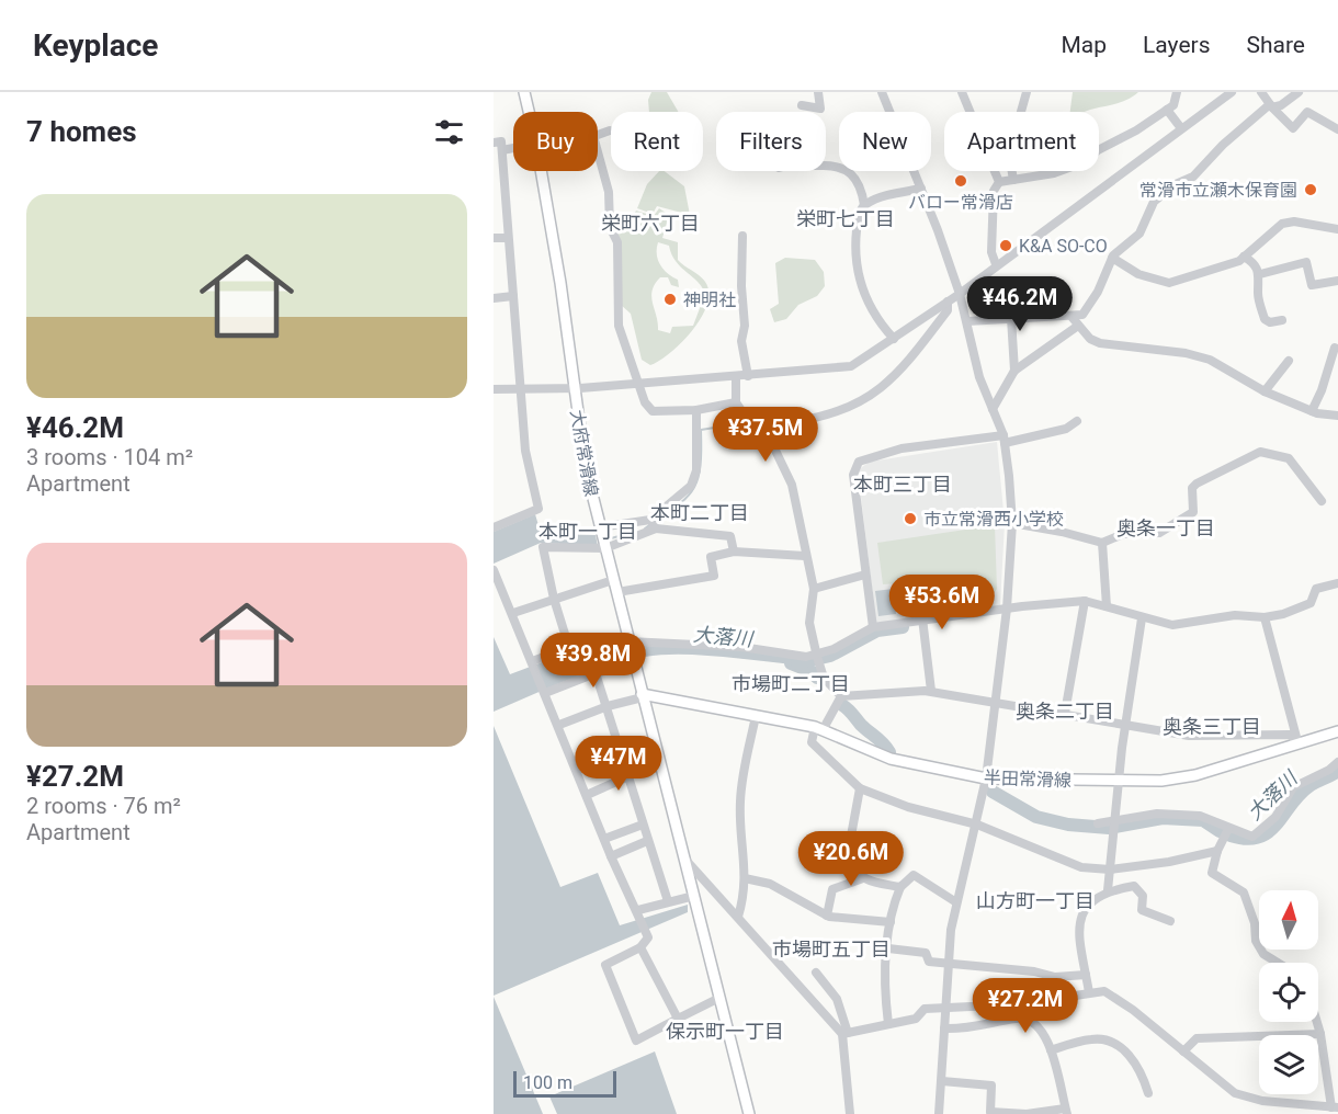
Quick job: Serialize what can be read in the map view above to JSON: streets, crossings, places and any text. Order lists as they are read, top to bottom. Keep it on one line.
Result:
{"streets":{"main road":["大府常滑線","半田常滑線"]},"crossings":[["大府常滑線","半田常滑線"]],"districts":["栄町七丁目","栄町六丁目","本町三丁目","本町二丁目","奥条一丁目","本町一丁目","市場町二丁目","奥条二丁目","奥条三丁目","山方町一丁目","市場町五丁目","保示町一丁目"],"water":["大落川"],"places":["バロー常滑店","常滑市立瀬木保育園","K&A SO-CO","神明社","市立常滑西小学校"],"scale_bar":"100 m","north":"top","page":{"header":"Keyplace","nav":["Map","Layers","Share"],"heading":"7 homes","chip":["Buy","Rent","Filters","New","Apartment"],"list":[{"name":"¥46.2M","note":"3 rooms · 104 m² · Apartment"},{"name":"¥27.2M","note":"2 rooms · 76 m² · Apartment"}],"price":["¥46.2M","¥37.5M","¥53.6M","¥39.8M","¥47M","¥20.6M","¥27.2M"],"scale":"100 m"}}
